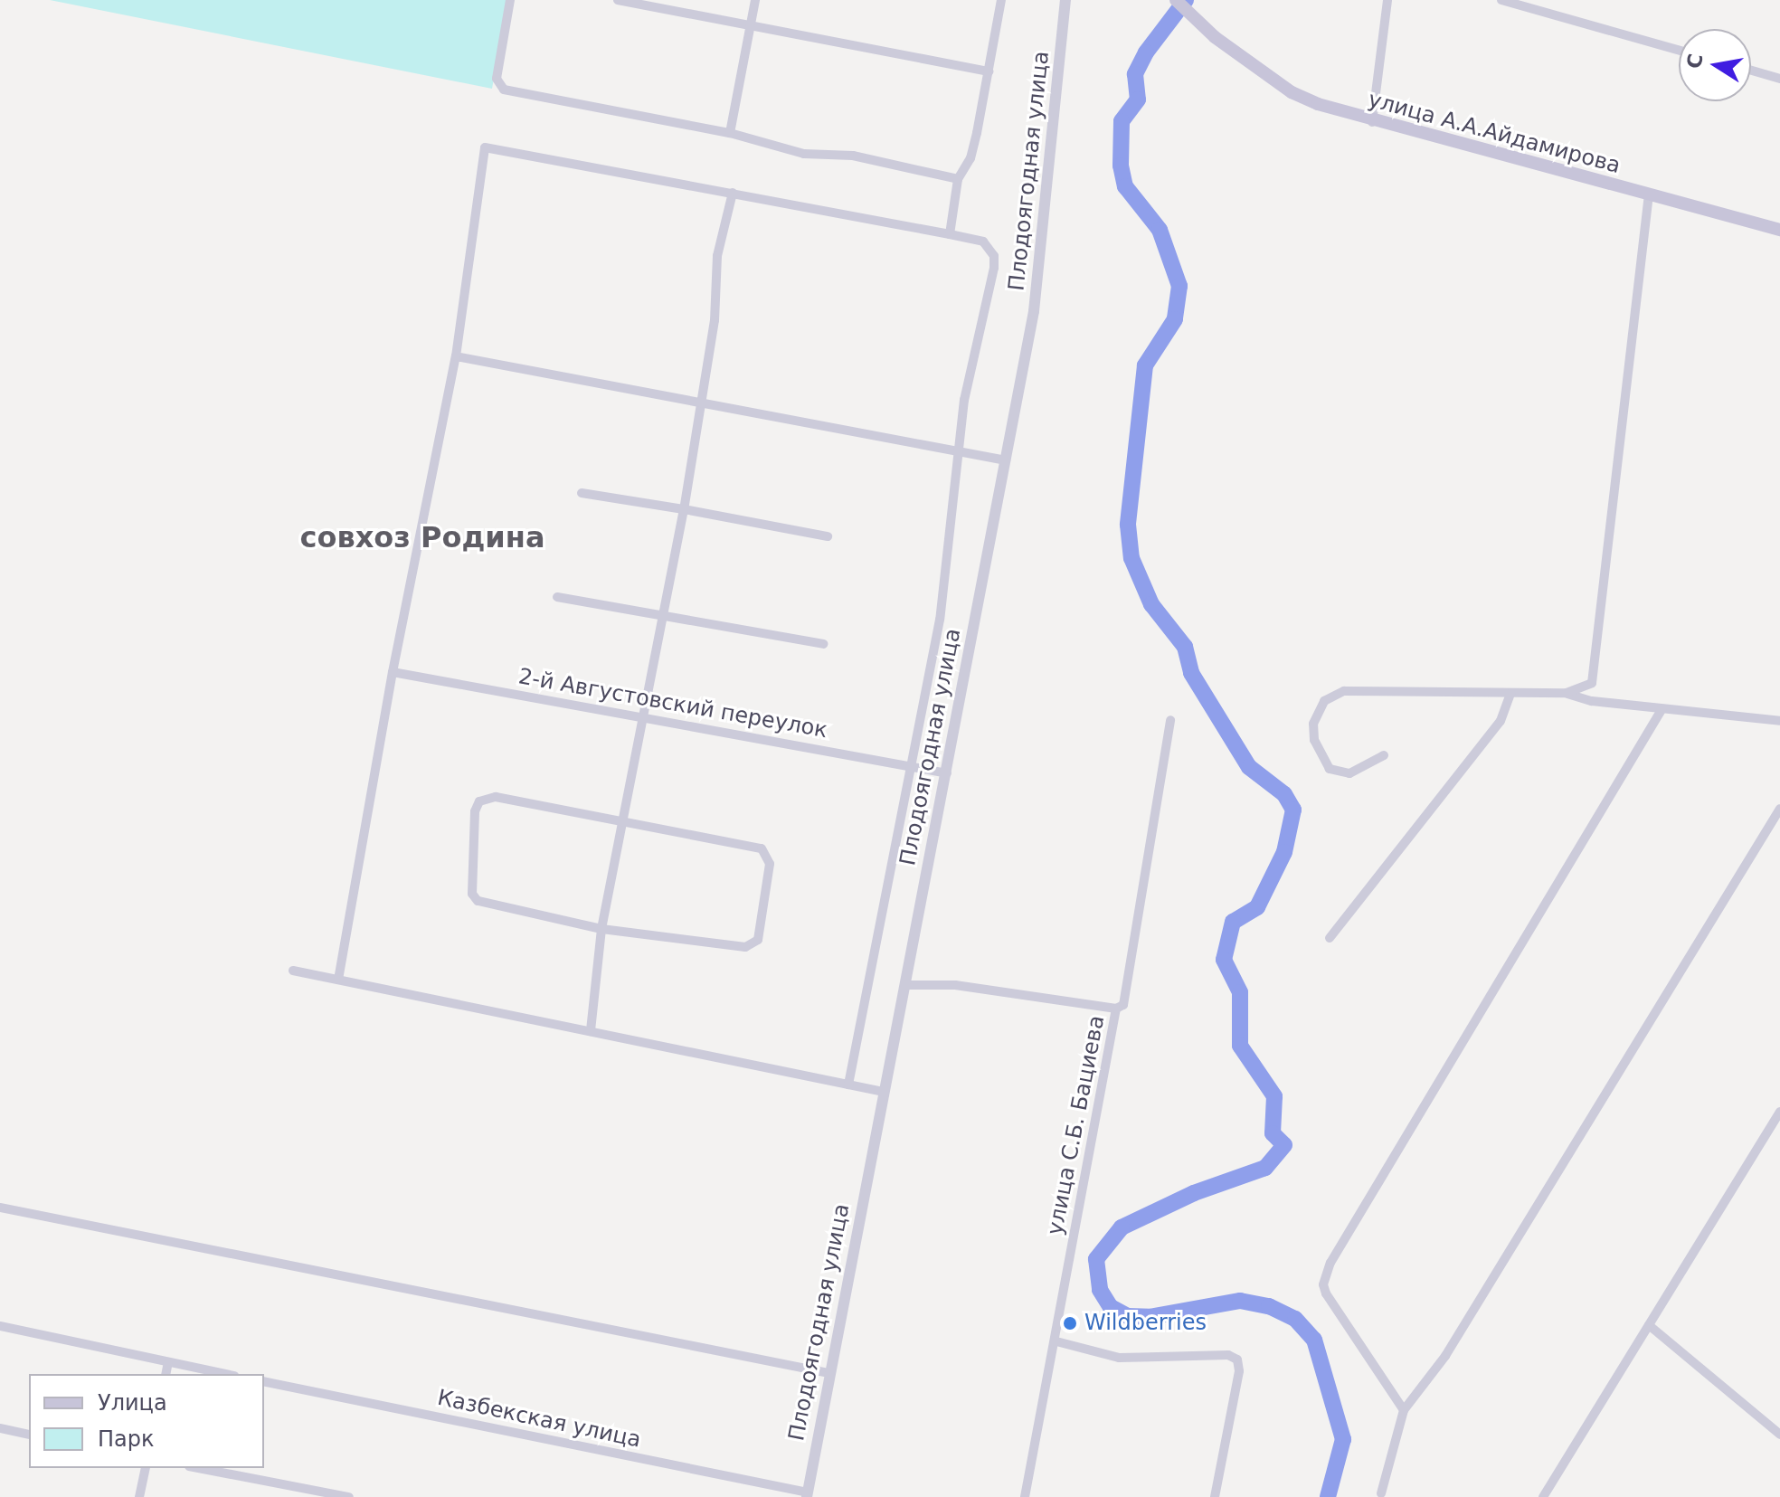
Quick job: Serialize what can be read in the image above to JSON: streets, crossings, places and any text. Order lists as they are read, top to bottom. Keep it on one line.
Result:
{"streets":{"main road":["улица А.А.Айдамирова"],"street":["Плодоягодная улица","2-й Августовский переулок","улица С.Б. Бациева","Казбекская улица"]},"crossings":[["Плодоягодная улица","2-й Августовский переулок"],["Плодоягодная улица","Казбекская улица"]],"districts":["совхоз Родина"],"places":["Wildberries"],"legend":["Улица","Парк"],"north":"left"}
